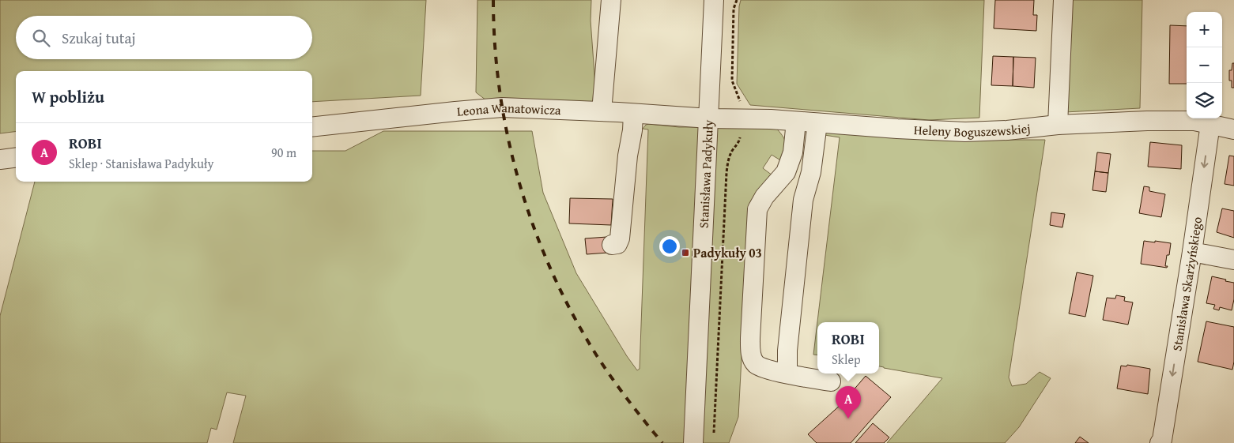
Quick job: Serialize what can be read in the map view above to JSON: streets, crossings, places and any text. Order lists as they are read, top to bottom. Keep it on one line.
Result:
{"streets":{"street":["Leona Wanatowicza","Heleny Boguszewskiej","Stanisława Padykuły","Stanisława Skarżyńskiego"]},"crossings":[["Leona Wanatowicza","Heleny Boguszewskiej"],["Leona Wanatowicza","Stanisława Padykuły"],["Heleny Boguszewskiej","Stanisława Padykuły"],["Heleny Boguszewskiej","Stanisława Skarżyńskiego"]],"one_way":["Stanisława Skarżyńskiego"],"places":{"transit":["Padykuły 03"]},"page":{"map_buttons":["+","−"],"search":"Szukaj tutaj","heading":"W pobliżu","list":[{"mark":"A","name":"ROBI","note":"Sklep · Stanisława Padykuły","value":"90 m"}],"popup":["ROBI","Sklep"],"pins":"A"}}
